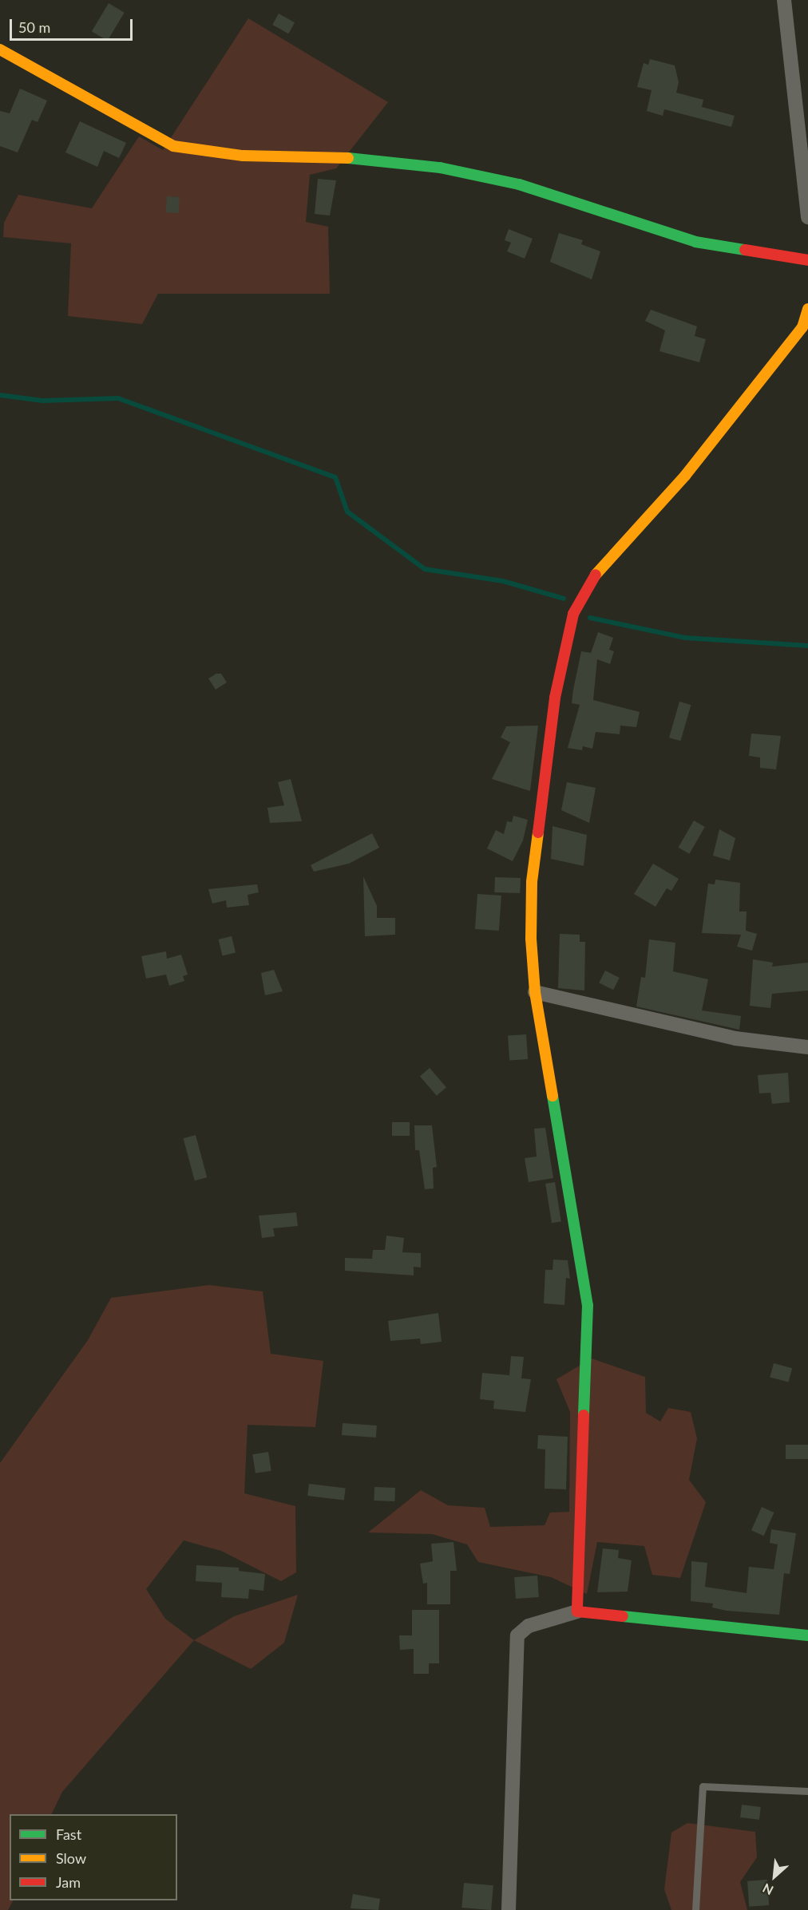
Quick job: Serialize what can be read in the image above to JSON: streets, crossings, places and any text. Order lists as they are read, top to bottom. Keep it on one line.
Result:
{"legend":["Fast","Slow","Jam"],"scale_bar":"50 m","north":"bottom left"}
